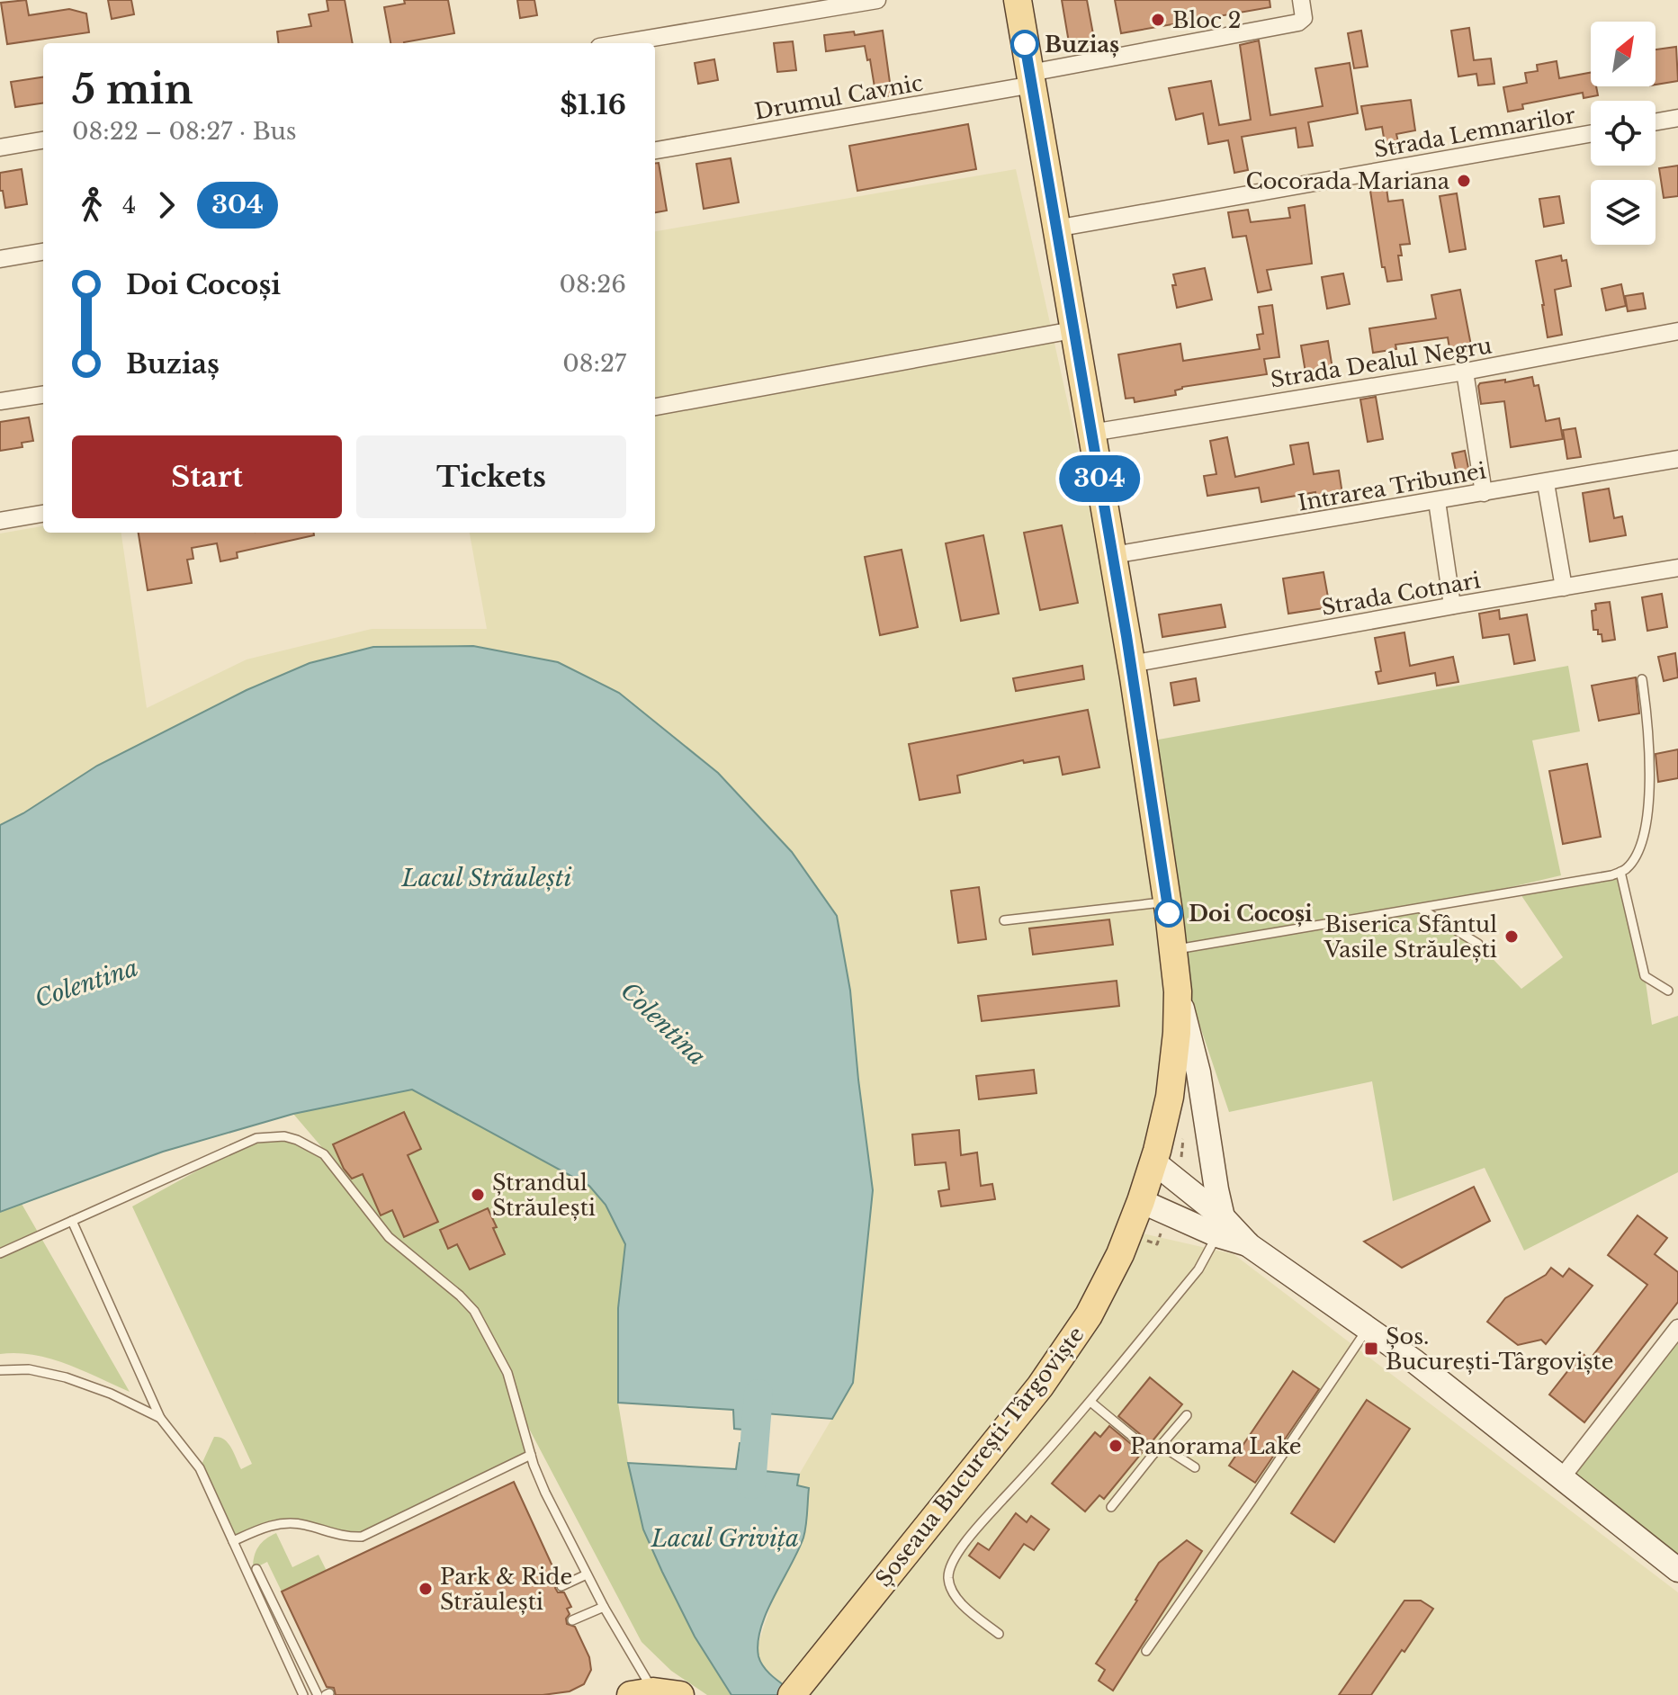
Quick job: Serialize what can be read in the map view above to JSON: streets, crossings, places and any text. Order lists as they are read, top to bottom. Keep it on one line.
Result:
{"streets":{"main road":["Șoseaua București-Târgoviște"],"street":["Drumul Cavnic","Strada Lemnarilor","Strada Dealul Negru","Intrarea Tribunei","Strada Cotnari"]},"crossings":[["Drumul Cavnic","Șoseaua București-Târgoviște"],["Strada Lemnarilor","Șoseaua București-Târgoviște"],["Strada Dealul Negru","Șoseaua București-Târgoviște"],["Intrarea Tribunei","Șoseaua București-Târgoviște"],["Strada Cotnari","Șoseaua București-Târgoviște"]],"water":["Lacul Străulești","Colentina","Lacul Grivița"],"places":{"other":["Bloc 2","Buziaș","Cocorada Mariana","Doi Cocoși","Biserica Sfântul Vasile Străulești","Ștrandul Străulești","Panorama Lake","Park & Ride Străulești"],"transit":["Șos. București-Târgoviște"]},"lines":["bus line 304"],"north":"top right","page":{"on_map":"304","heading":["5 min","08:22 – 08:27 · Bus","$1.16"],"legs":["4","304"],"list":[{"name":"Doi Cocoși","value":"08:26"},{"name":"Buziaș","value":"08:27"}],"buttons":["Start","Tickets"]}}
